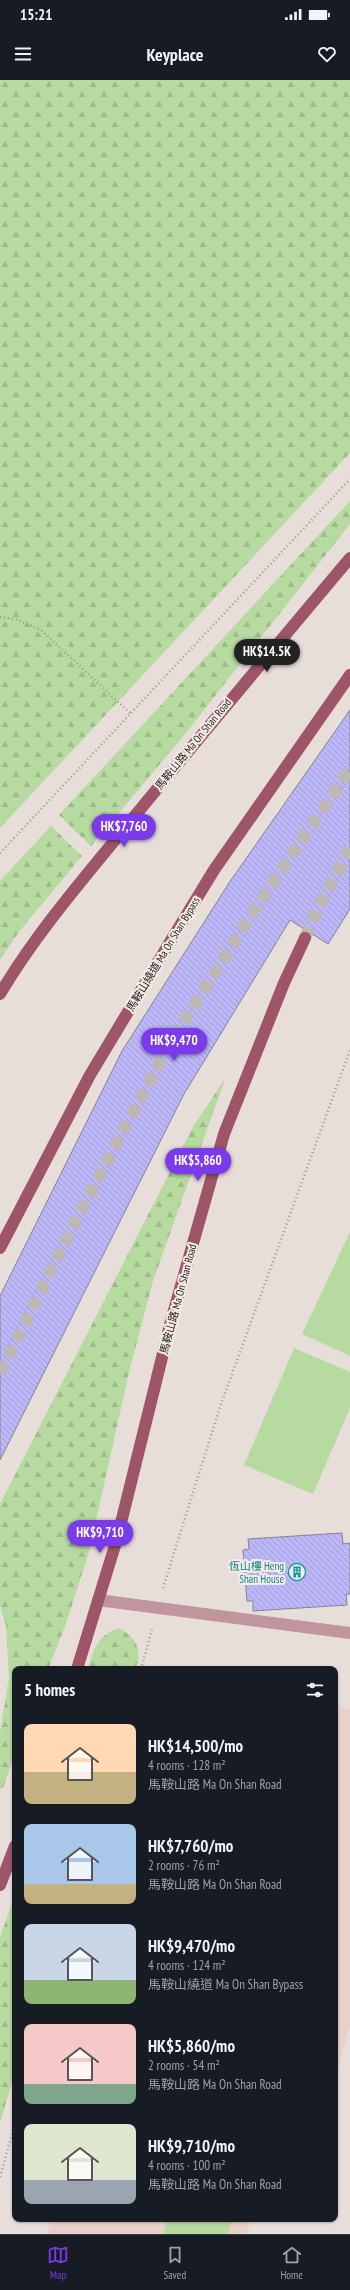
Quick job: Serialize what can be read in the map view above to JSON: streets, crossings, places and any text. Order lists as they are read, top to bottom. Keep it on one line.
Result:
{"streets":{"main road":["馬鞍山路 Ma On Shan Road","馬鞍山繞道 Ma On Shan Bypass"]},"places":{"building":["恆山樓 Heng Shan House"]},"page":{"status":"15:21","header":"Keyplace","price":["HK$14.5K","HK$7,760","HK$9,470","HK$5,860","HK$9,710"],"heading":"5 homes","list":[{"name":"HK$14,500/mo","note":"4 rooms · 128 m² · 馬鞍山路 Ma On Shan Road"},{"name":"HK$7,760/mo","note":"2 rooms · 76 m² · 馬鞍山路 Ma On Shan Road"},{"name":"HK$9,470/mo","note":"4 rooms · 124 m² · 馬鞍山繞道 Ma On Shan Bypass"},{"name":"HK$5,860/mo","note":"2 rooms · 54 m² · 馬鞍山路 Ma On Shan Road"},{"name":"HK$9,710/mo","note":"4 rooms · 100 m² · 馬鞍山路 Ma On Shan Road"}],"tabs":["Map","Saved","Home"]}}
